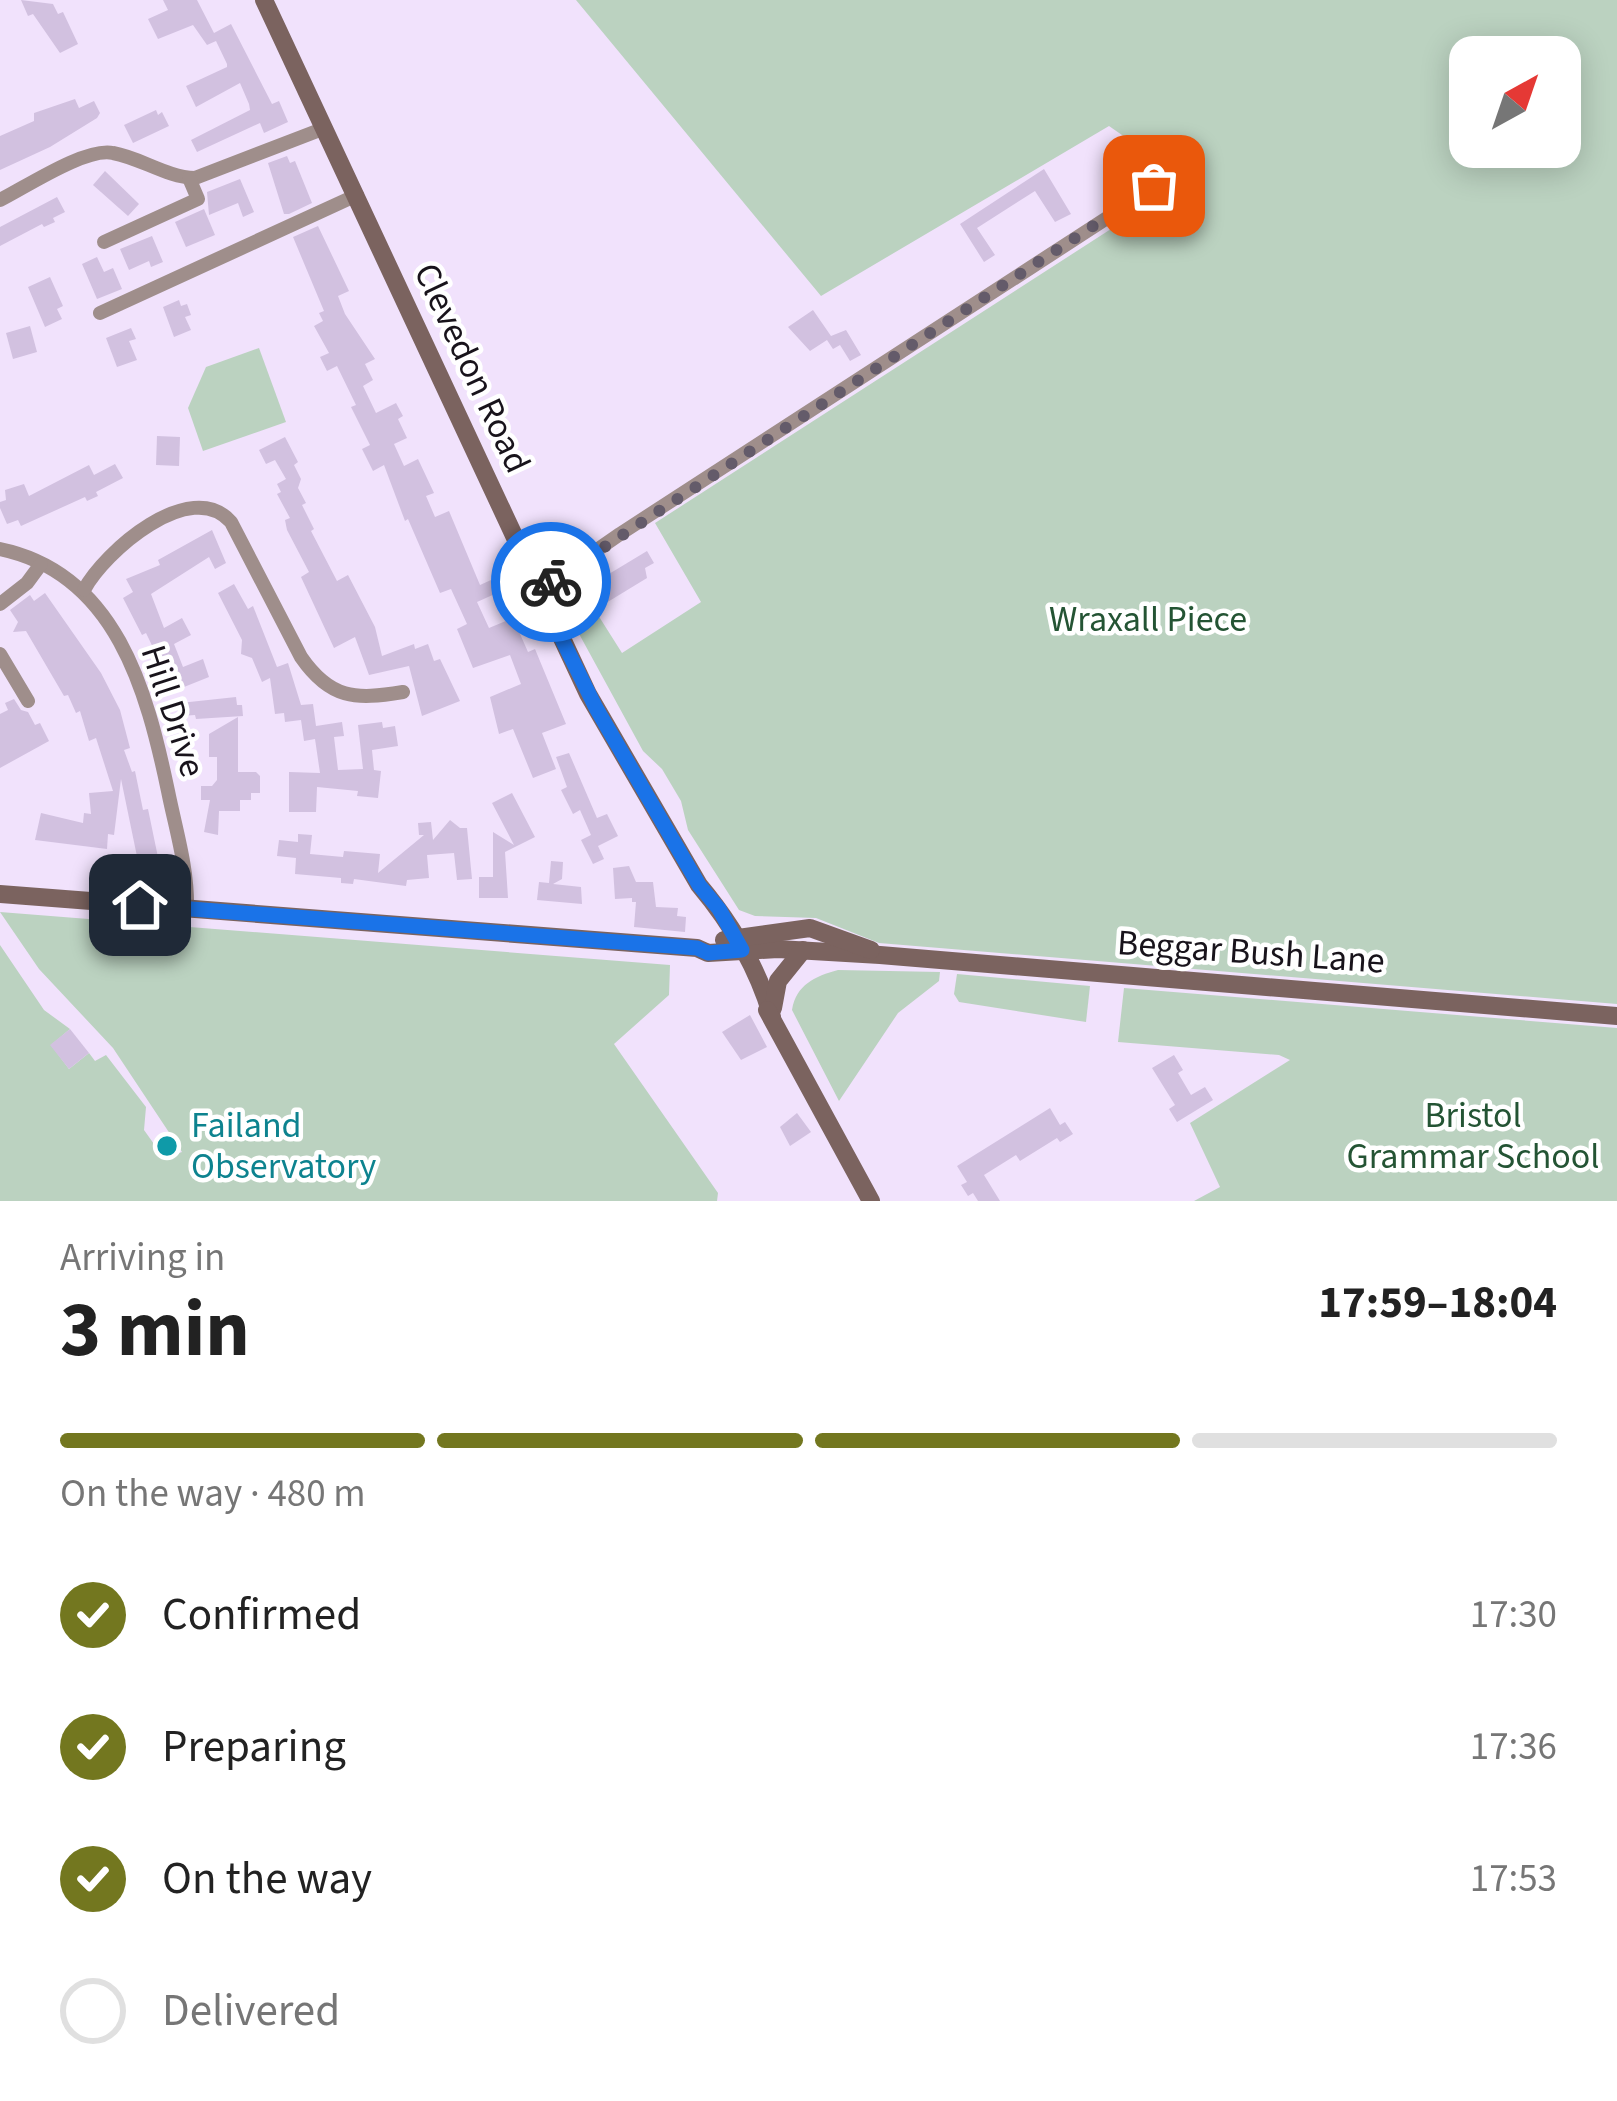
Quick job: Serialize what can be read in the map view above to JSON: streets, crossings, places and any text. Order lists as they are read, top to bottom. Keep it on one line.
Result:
{"streets":{"main road":["Clevedon Road","Beggar Bush Lane"],"street":["Hill Drive"]},"crossings":[["Clevedon Road","Beggar Bush Lane"]],"parks":["Wraxall Piece","Bristol Grammar School"],"places":["Failand Observatory"],"north":"top right","page":{"heading":["3 min","Arriving in","17:59–18:04"],"bar":"On the way · 480 m","list":[["Confirmed","17:30"],["Preparing","17:36"],["On the way","17:53"],"Delivered"]}}
